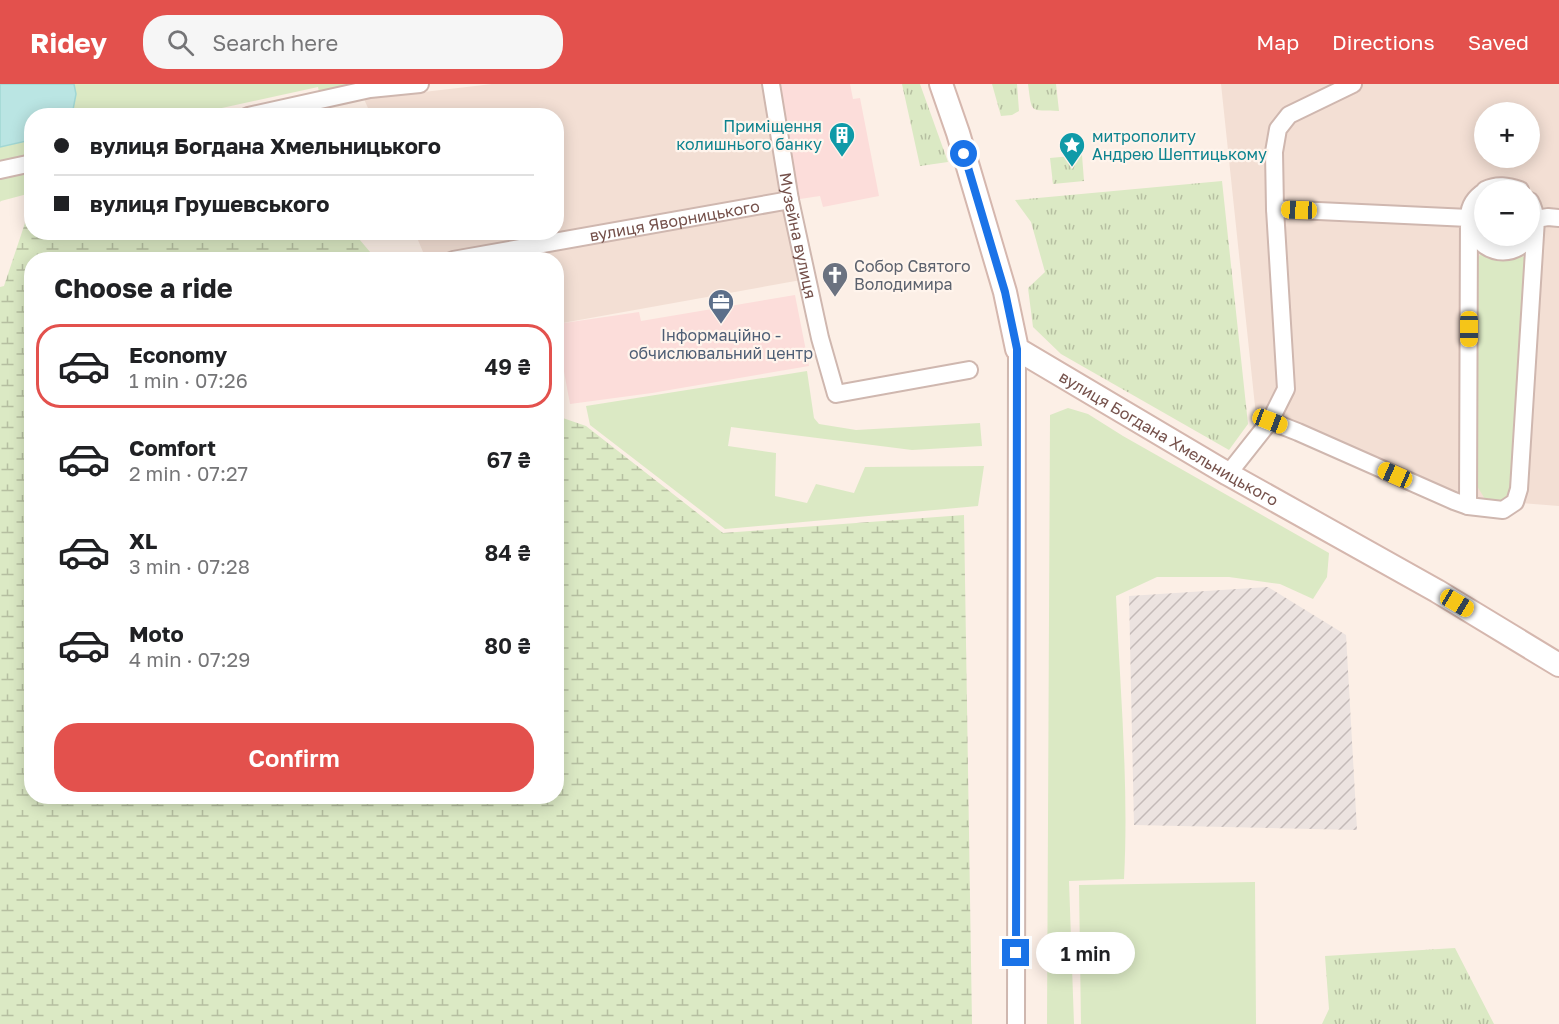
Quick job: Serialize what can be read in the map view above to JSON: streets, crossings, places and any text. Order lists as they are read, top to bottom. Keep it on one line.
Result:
{"streets":{"main road":["вулиця Богдана Хмельницького"],"street":["вулиця Яворницького","Музейна вулиця"]},"crossings":[["вулиця Яворницького","Музейна вулиця"]],"places":{"building":["Приміщення колишнього банку"],"place":["митрополиту Андрею Шептицькому"],"church":["Собор Святого Володимира"],"office":["Інформаційно - обчислювальний центр"]},"page":{"header":"Ridey","search":"Search here","nav":["Map","Directions","Saved"],"map_buttons":["+","−"],"banner":["вулиця Богдана Хмельницького","вулиця Грушевського"],"heading":"Choose a ride","list":[{"name":"Economy","note":"1 min · 07:26","value":"49 ₴"},{"name":"Comfort","note":"2 min · 07:27","value":"67 ₴"},{"name":"XL","note":"3 min · 07:28","value":"84 ₴"},{"name":"Moto","note":"4 min · 07:29","value":"80 ₴"}],"buttons":"Confirm","bubble":"1 min"}}
